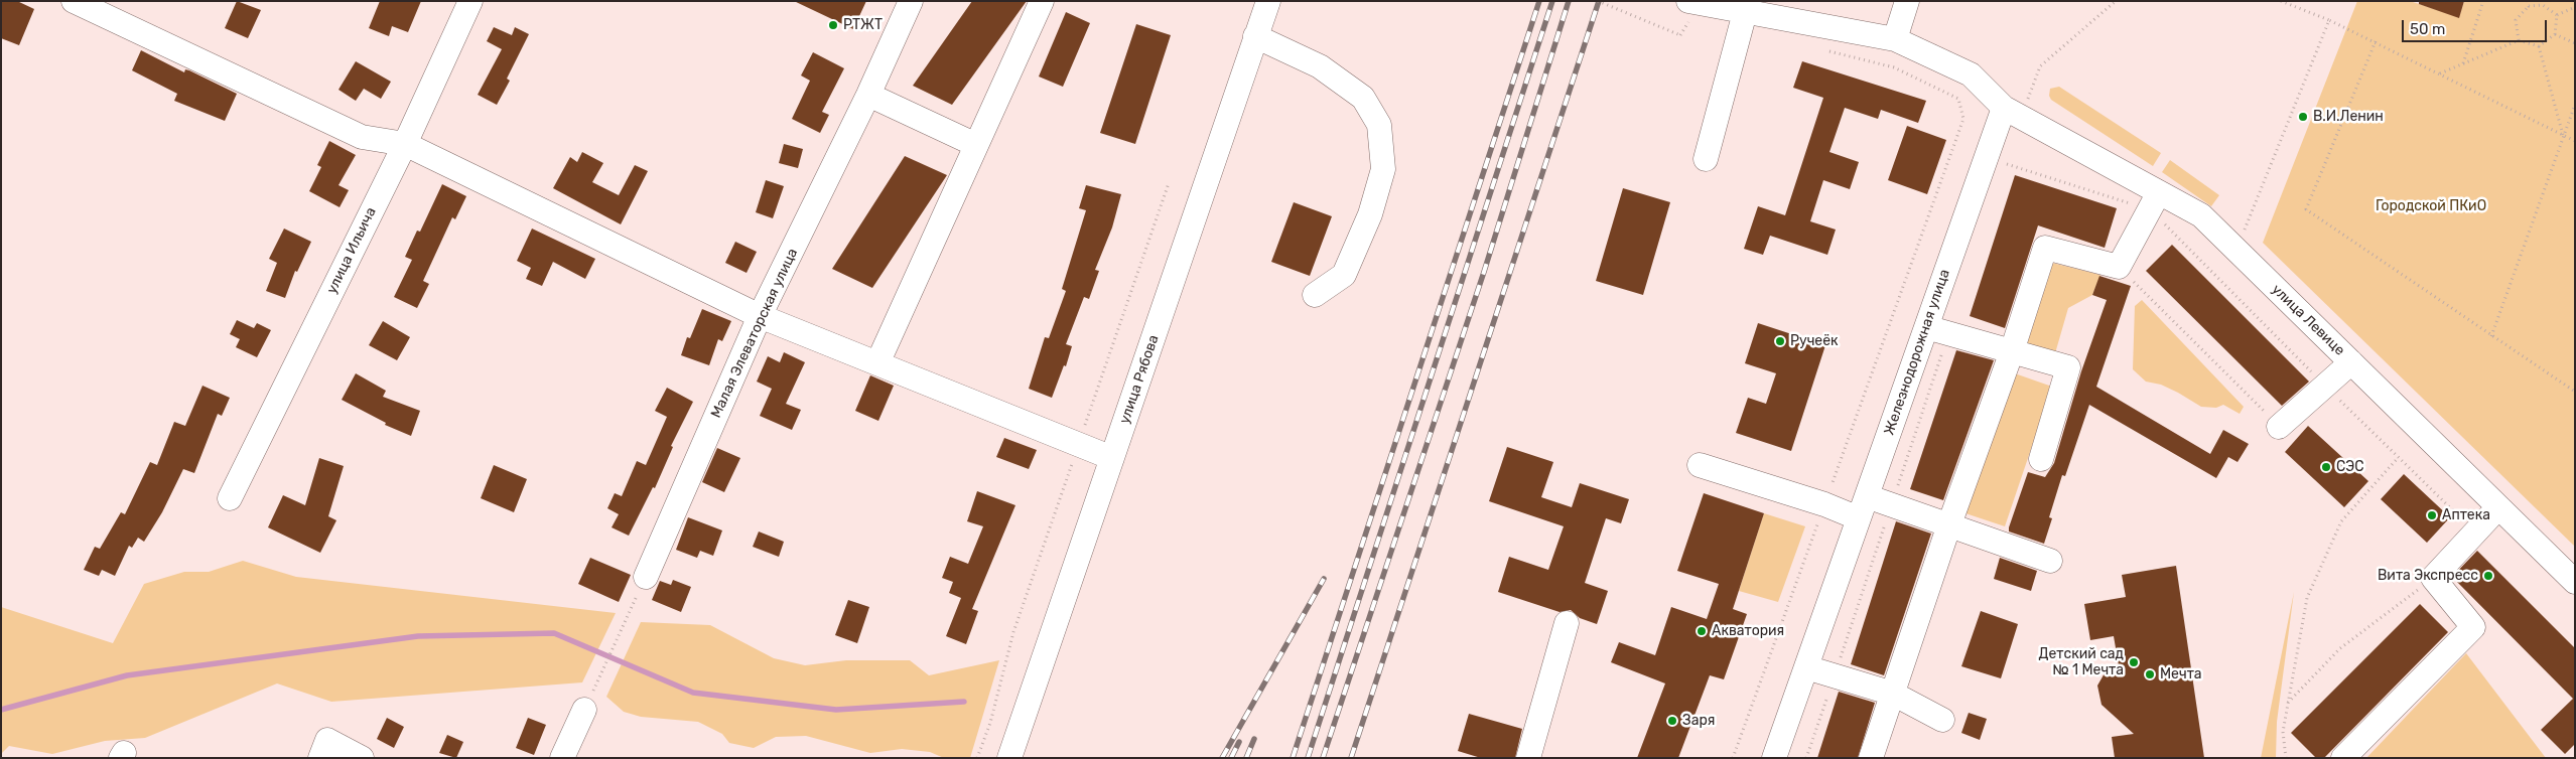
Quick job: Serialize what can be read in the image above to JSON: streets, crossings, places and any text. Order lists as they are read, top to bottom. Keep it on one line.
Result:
{"streets":{"street":["улица Ильича","улица Левице","Малая Элеваторская улица","Железнодорожная улица","улица Рябова"]},"crossings":[["улица Левице","Железнодорожная улица"]],"parks":["Городской ПКиО"],"places":["РТЖТ","В.И.Ленин","Ручеёк","СЭС","Аптека","Вита Экспресс","Акватория","Детский сад № 1 Мечта","Мечта","Заря"],"scale_bar":"50 m"}
